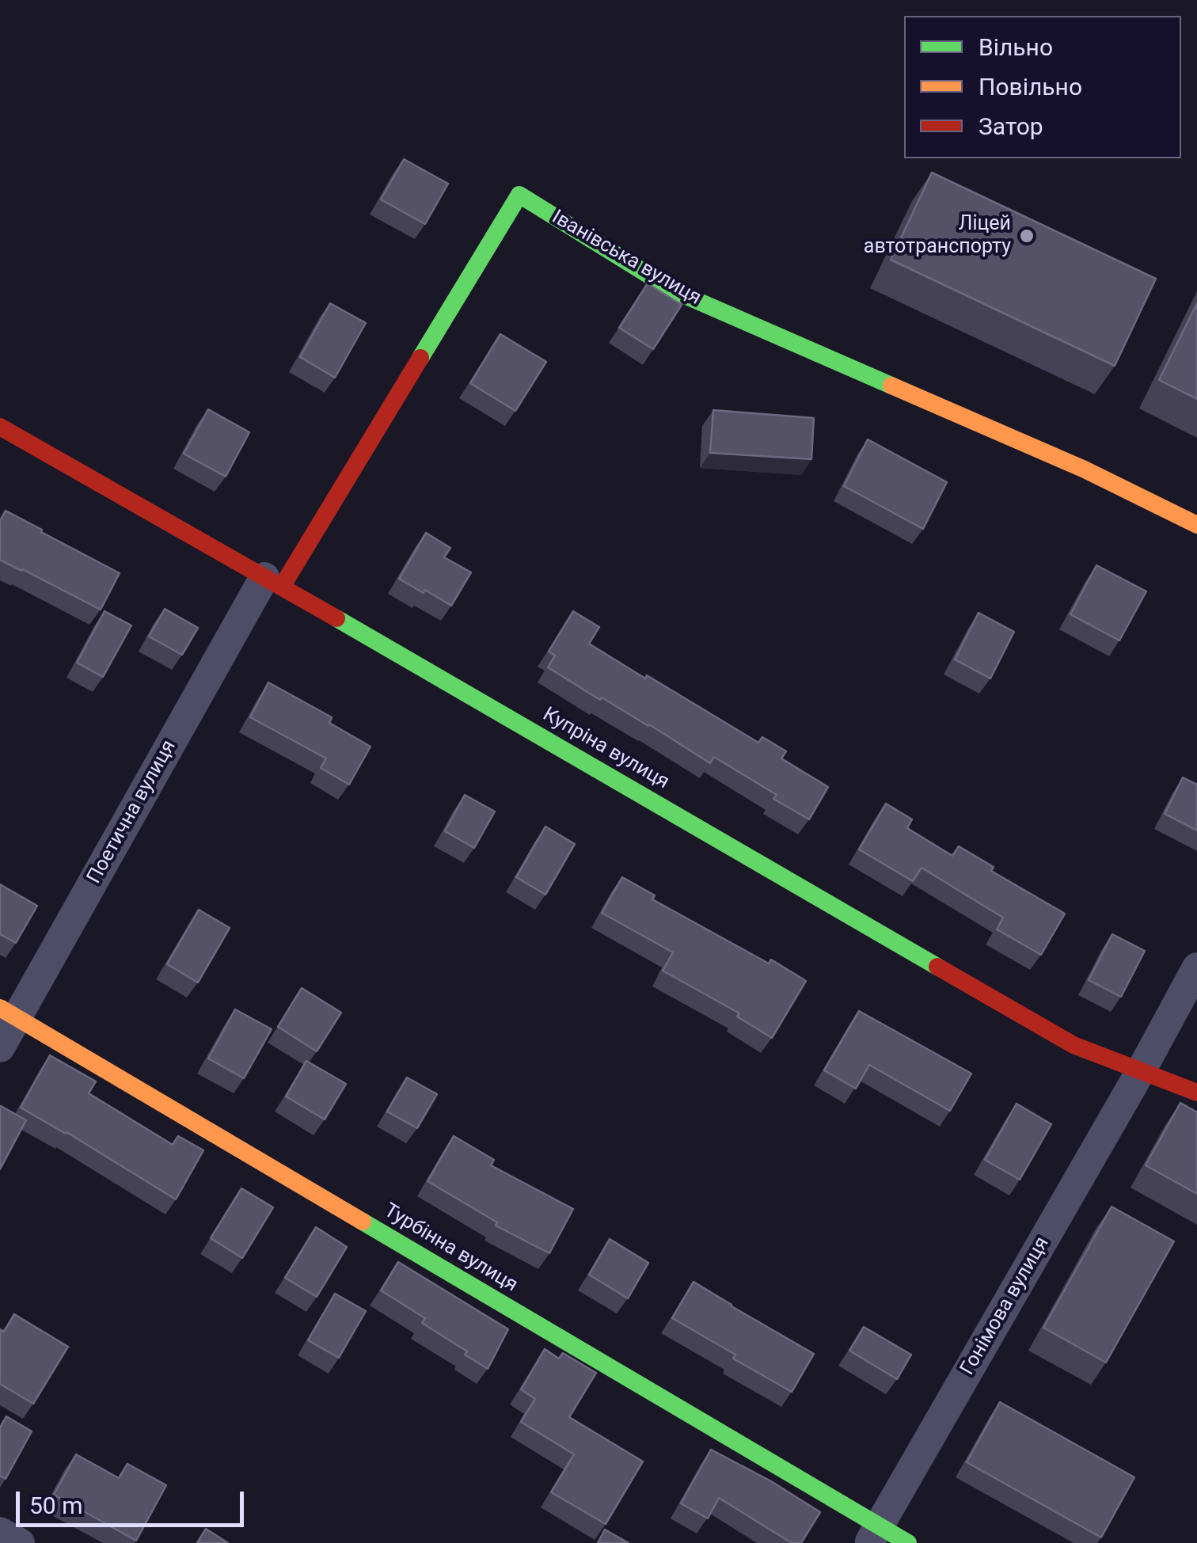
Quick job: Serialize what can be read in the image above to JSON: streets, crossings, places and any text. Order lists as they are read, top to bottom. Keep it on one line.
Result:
{"streets":{"street":["Іванівська вулиця","Купріна вулиця","Поетична вулиця","Турбінна вулиця","Гонімова вулиця"]},"crossings":[["Іванівська вулиця","Купріна вулиця"],["Іванівська вулиця","Поетична вулиця"],["Купріна вулиця","Поетична вулиця"],["Купріна вулиця","Гонімова вулиця"],["Поетична вулиця","Турбінна вулиця"],["Турбінна вулиця","Гонімова вулиця"]],"places":["Ліцей автотранспорту"],"legend":["Вільно","Повільно","Затор"],"scale_bar":"50 m"}
